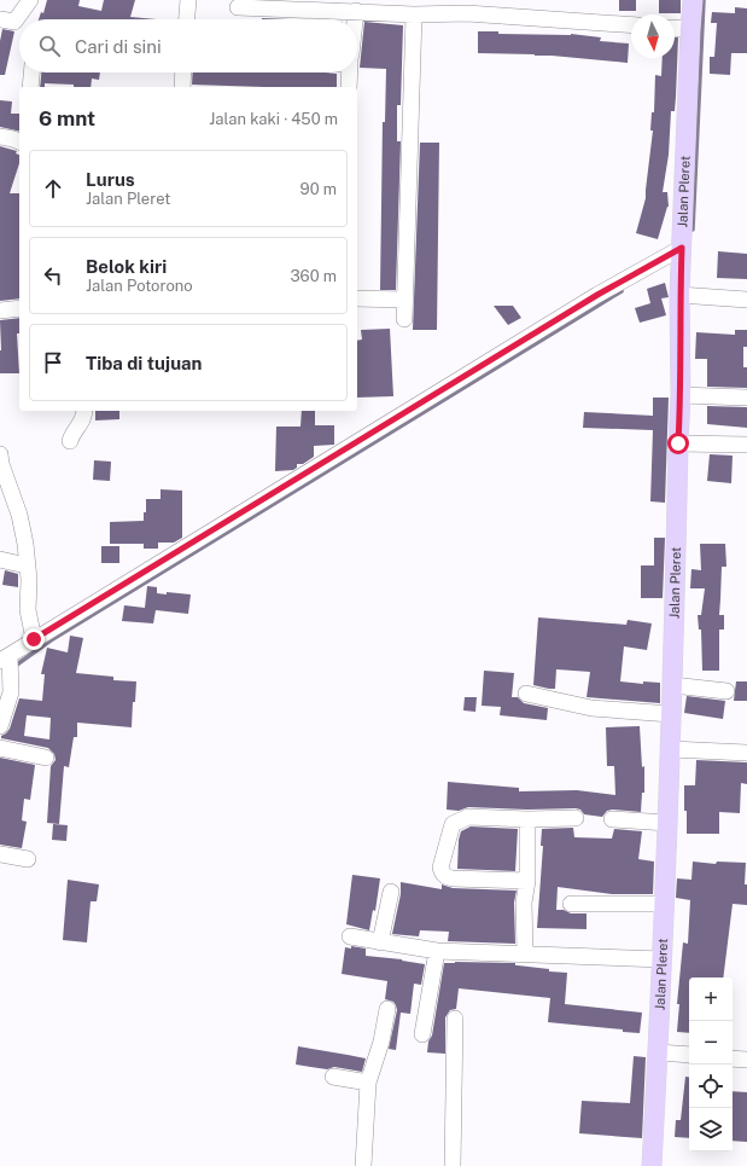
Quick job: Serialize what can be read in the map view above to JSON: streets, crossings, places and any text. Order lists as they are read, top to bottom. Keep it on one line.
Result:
{"streets":{"main road":["Jalan Pleret"]},"north":"bottom","page":{"search":"Cari di sini","heading":["6 mnt","Jalan kaki · 450 m"],"list":[["Lurus","Jalan Pleret","90 m"],["Belok kiri","Jalan Potorono","360 m"],"Tiba di tujuan"],"map_buttons":["+","−"]}}
